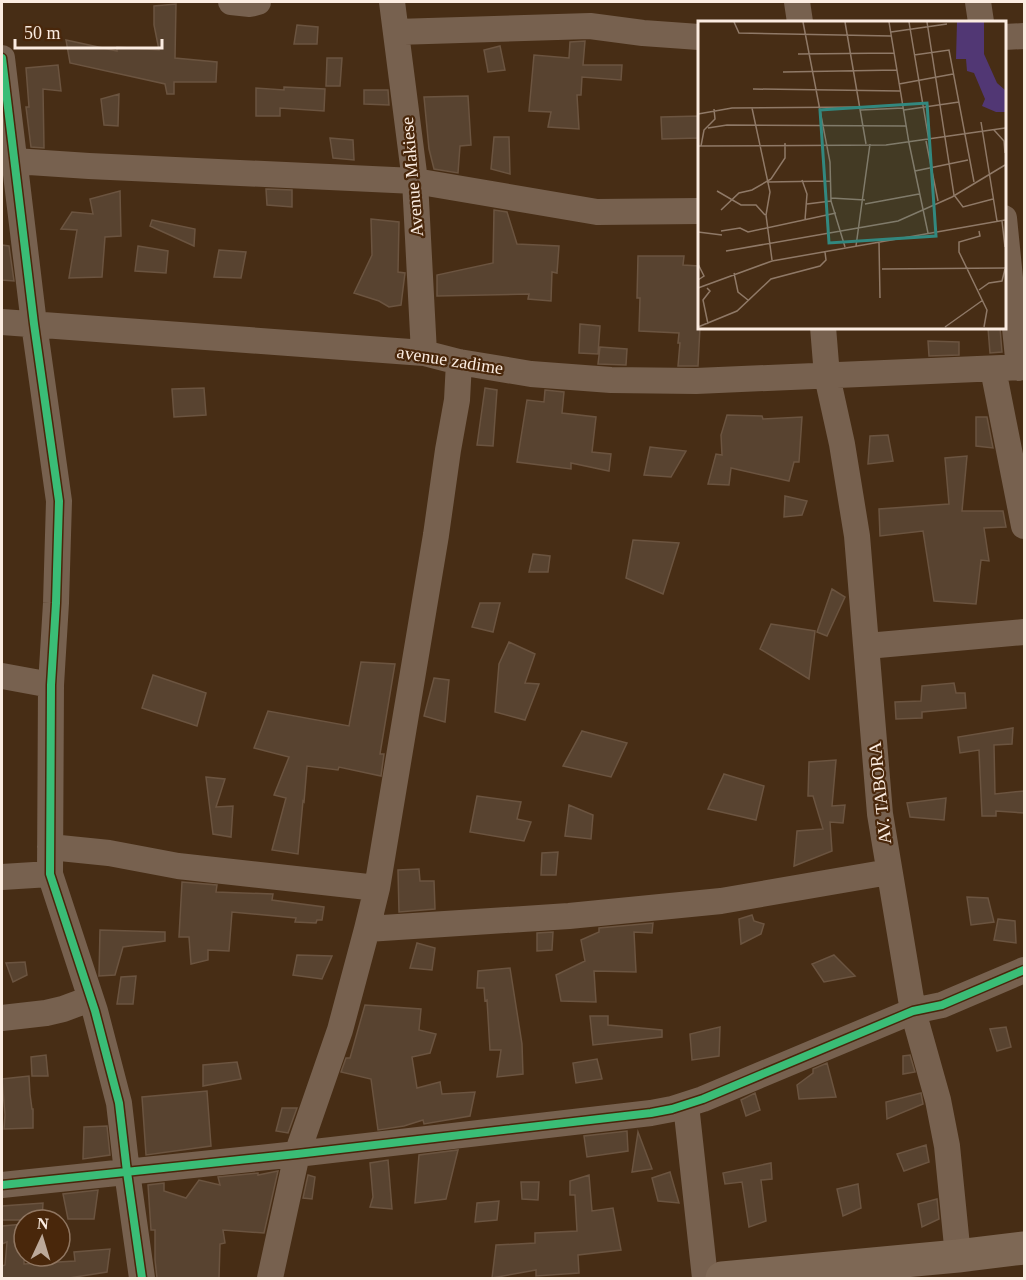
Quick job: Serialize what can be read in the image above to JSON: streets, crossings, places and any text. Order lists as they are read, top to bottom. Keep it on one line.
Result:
{"streets":{"street":["Avenue Makiese","avenue zadime","AV. TABORA"]},"crossings":[["Avenue Makiese","avenue zadime"],["avenue zadime","AV. TABORA"]],"scale_bar":"50 m","north":"top"}
